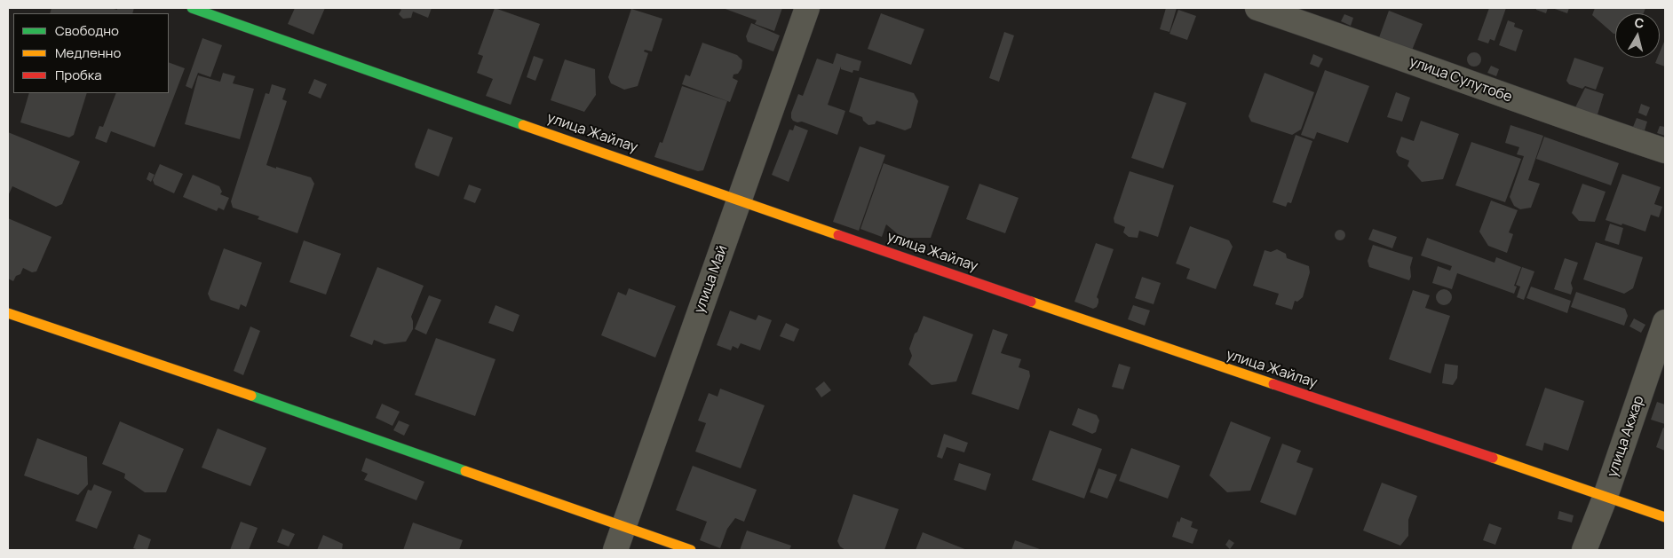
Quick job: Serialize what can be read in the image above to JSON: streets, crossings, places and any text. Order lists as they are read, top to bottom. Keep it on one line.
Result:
{"streets":{"street":["улица Сулутобе","улица Жайлау","улица Май","улица Акжар"]},"crossings":[["улица Жайлау","улица Май"],["улица Жайлау","улица Акжар"]],"legend":["Свободно","Медленно","Пробка"],"north":"top"}
